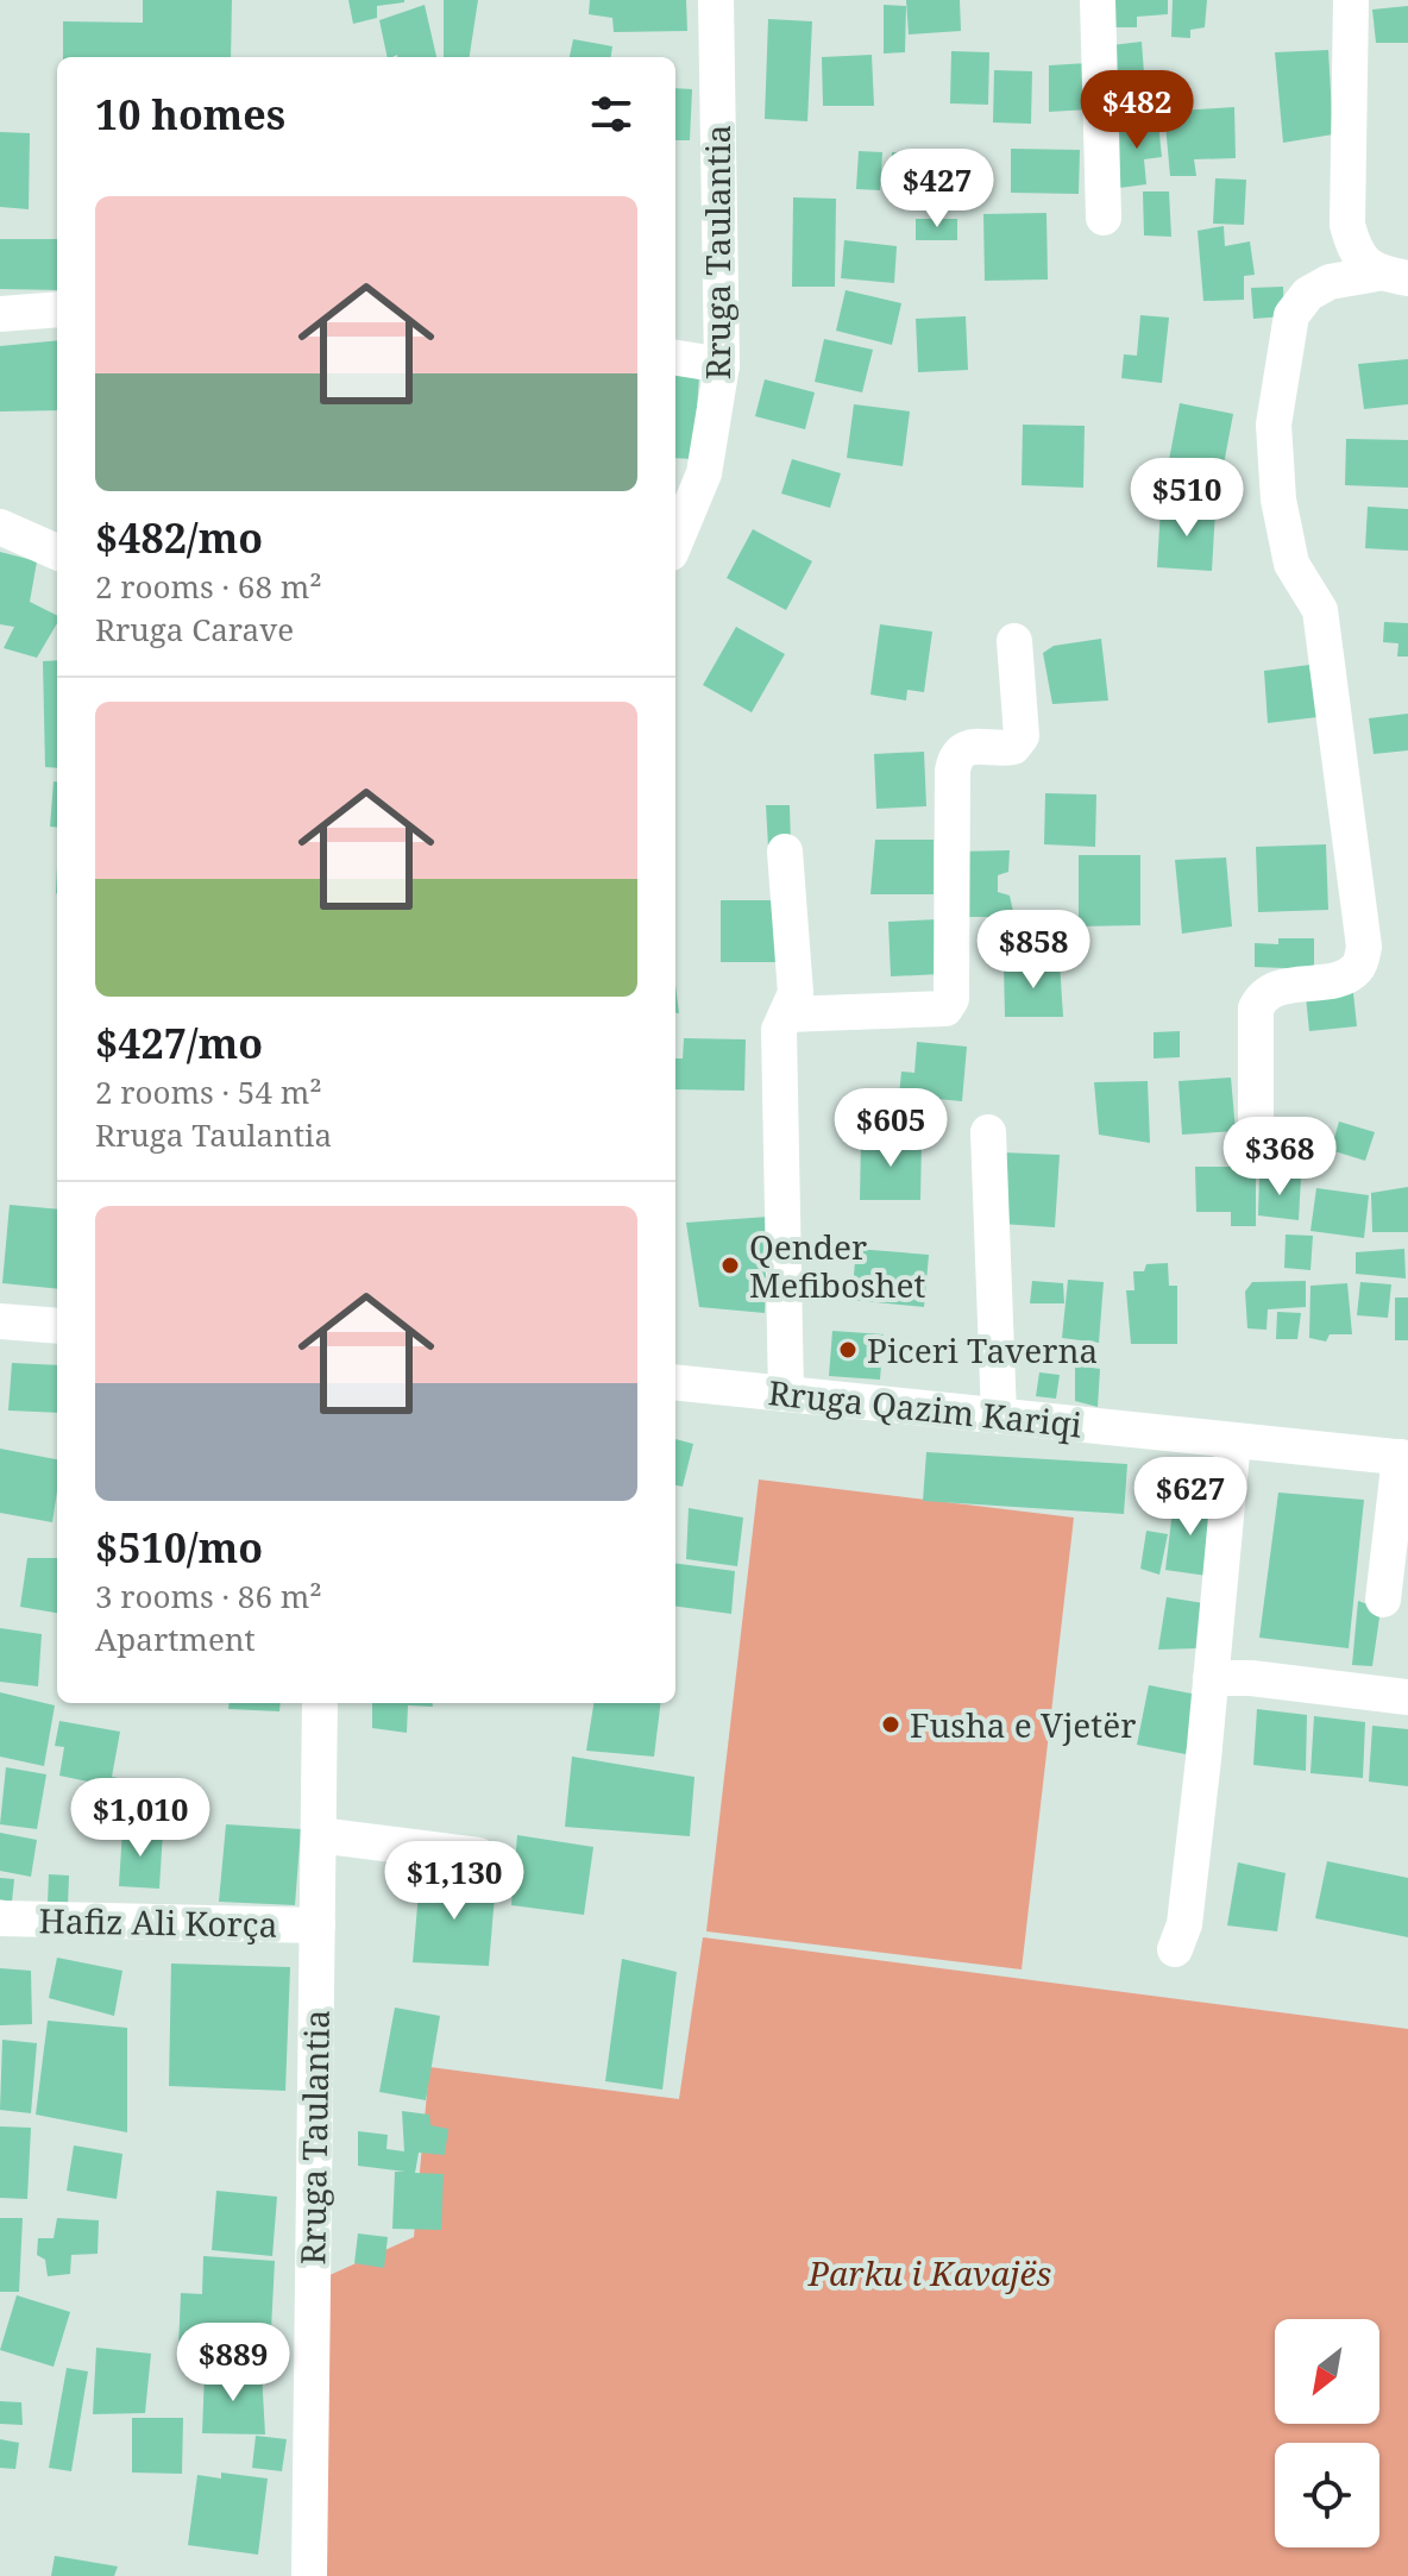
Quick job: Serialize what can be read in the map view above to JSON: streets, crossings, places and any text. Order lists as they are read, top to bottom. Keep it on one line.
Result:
{"streets":{"street":["Rruga Taulantia","Rruga Qazim Kariqi","Hafiz Ali Korça"]},"crossings":[["Rruga Taulantia","Hafiz Ali Korça"]],"parks":["Parku i Kavajës"],"places":["Qender Mefiboshet","Piceri Taverna","Fusha e Vjetër"],"north":"bottom left","page":{"heading":"10 homes","price":["$482","$427","$510","$858","$605","$368","$627","$1,010","$1,130","$889"],"list":[{"name":"$482/mo","note":"2 rooms · 68 m² · Rruga Carave"},{"name":"$427/mo","note":"2 rooms · 54 m² · Rruga Taulantia"},{"name":"$510/mo","note":"3 rooms · 86 m² · Apartment"}]}}
